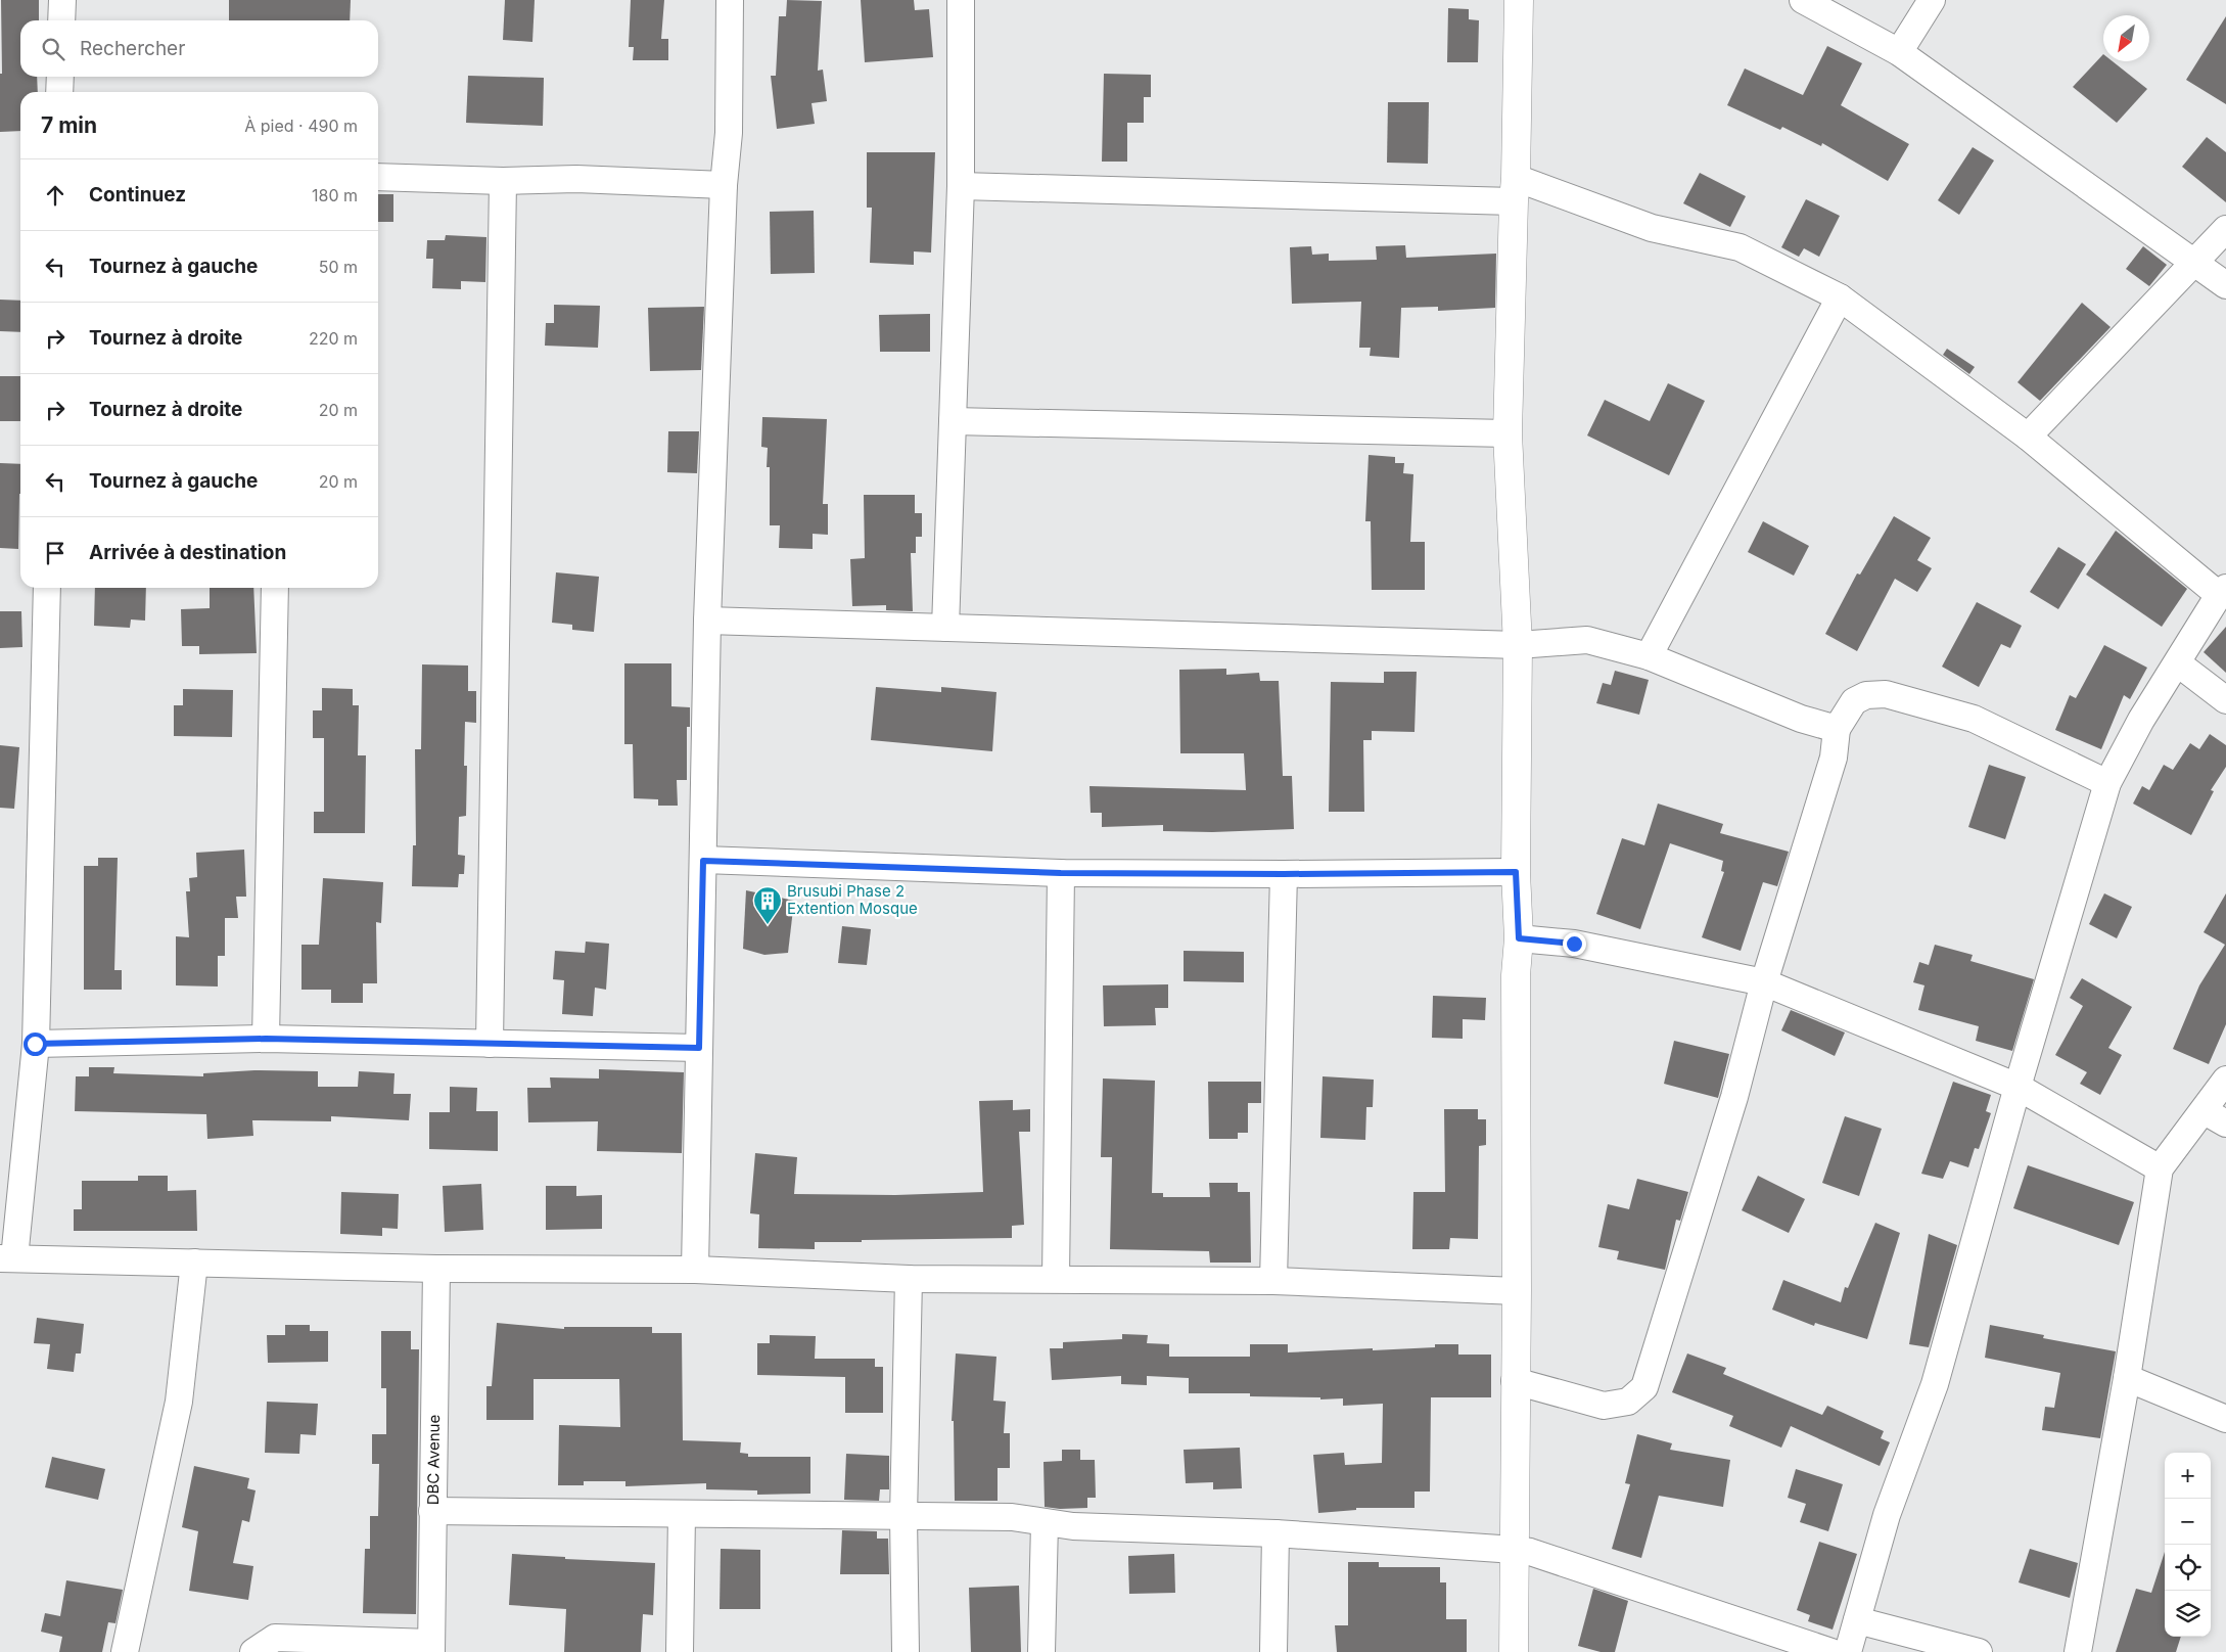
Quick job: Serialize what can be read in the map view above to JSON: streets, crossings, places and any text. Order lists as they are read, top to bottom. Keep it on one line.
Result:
{"streets":{"street":["DBC Avenue"]},"places":{"building":["Brusubi Phase 2 Extention Mosque"]},"north":"bottom left","page":{"search":"Rechercher","heading":["7 min","À pied · 490 m"],"list":[["Continuez","180 m"],["Tournez à gauche","50 m"],["Tournez à droite","220 m"],["Tournez à droite","20 m"],["Tournez à gauche","20 m"],"Arrivée à destination"],"map_buttons":["+","−"]}}
